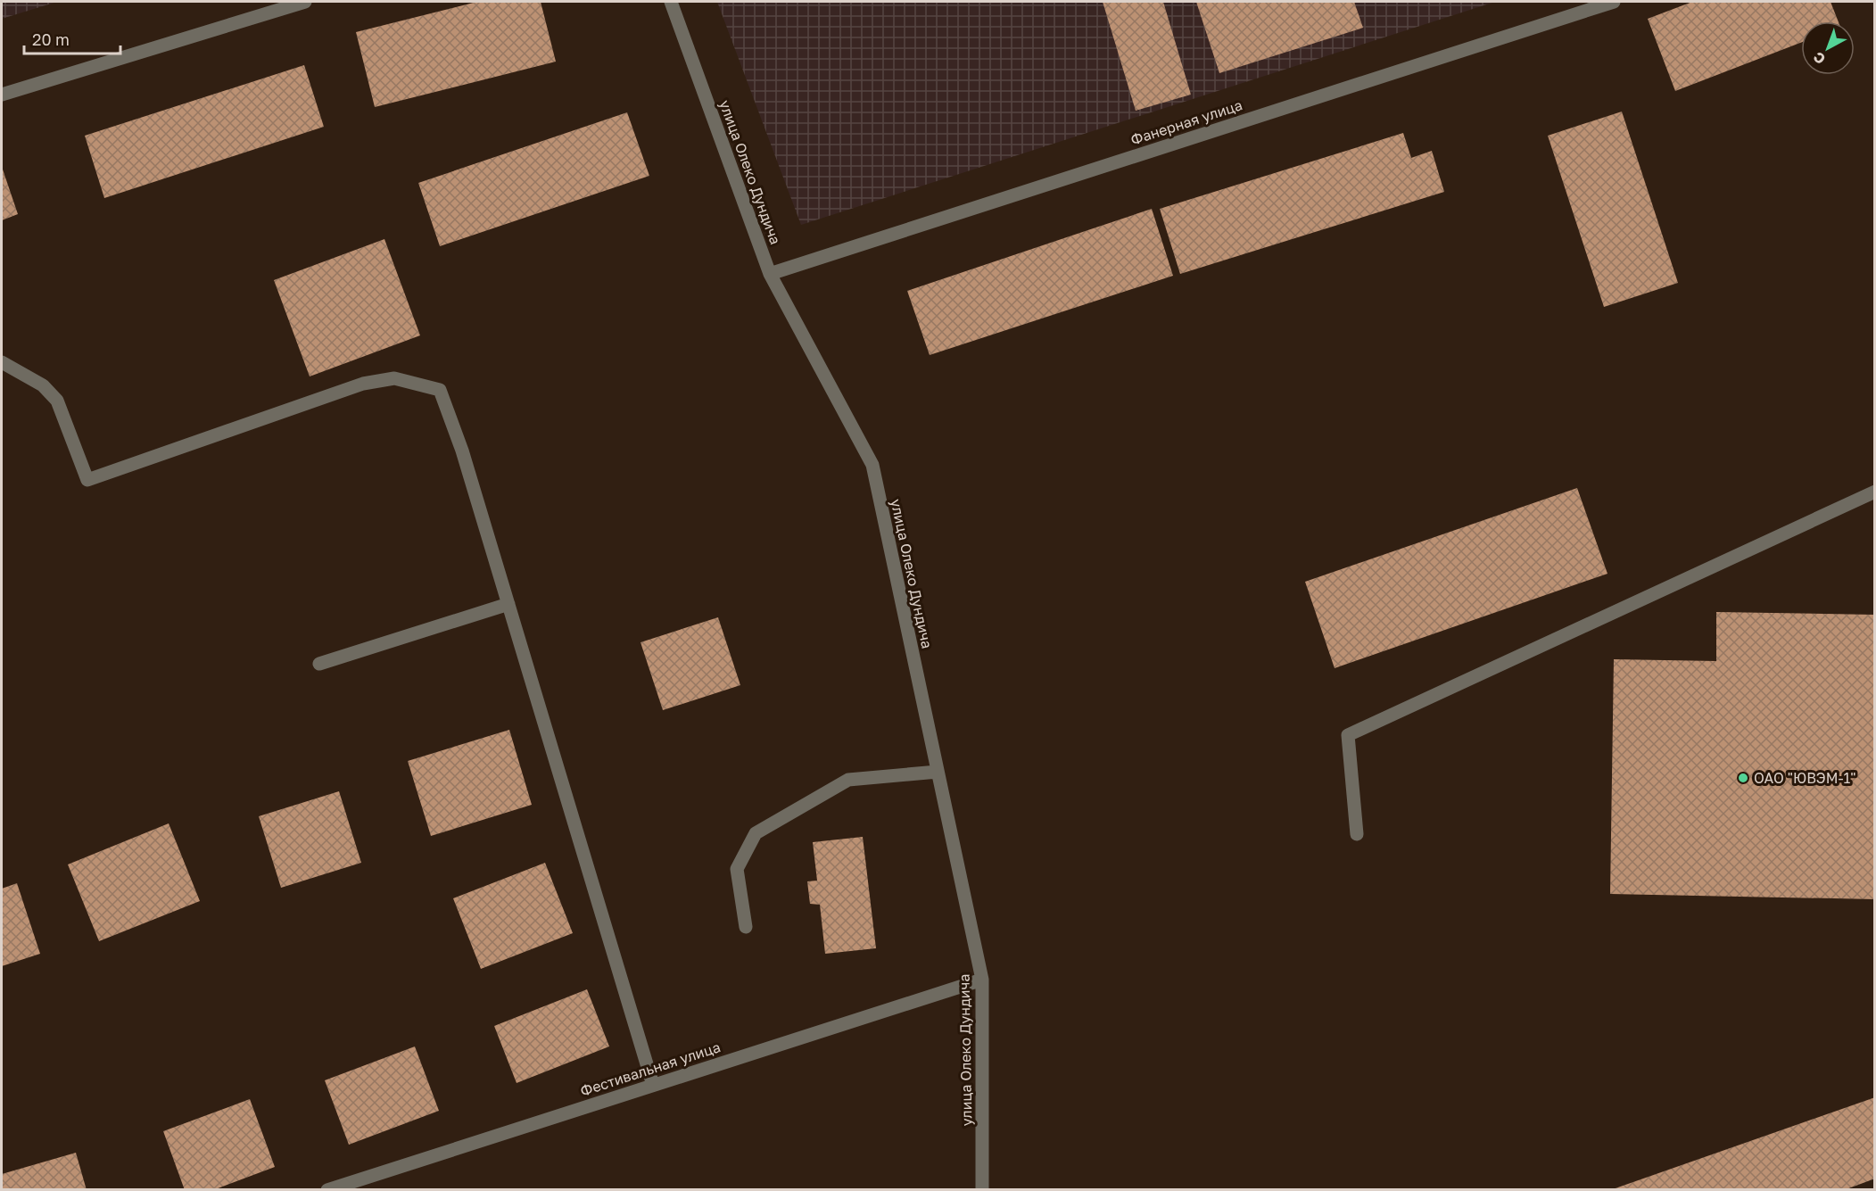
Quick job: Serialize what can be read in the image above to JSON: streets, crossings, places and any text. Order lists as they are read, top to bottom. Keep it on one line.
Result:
{"streets":{"street":["Фанерная улица","улица Олеко Дундича","Фестивальная улица"]},"crossings":[["Фанерная улица","улица Олеко Дундича"],["улица Олеко Дундича","Фестивальная улица"]],"places":["ОАО \"ЮВЭМ-1\""],"scale_bar":"20 m","north":"bottom left"}
